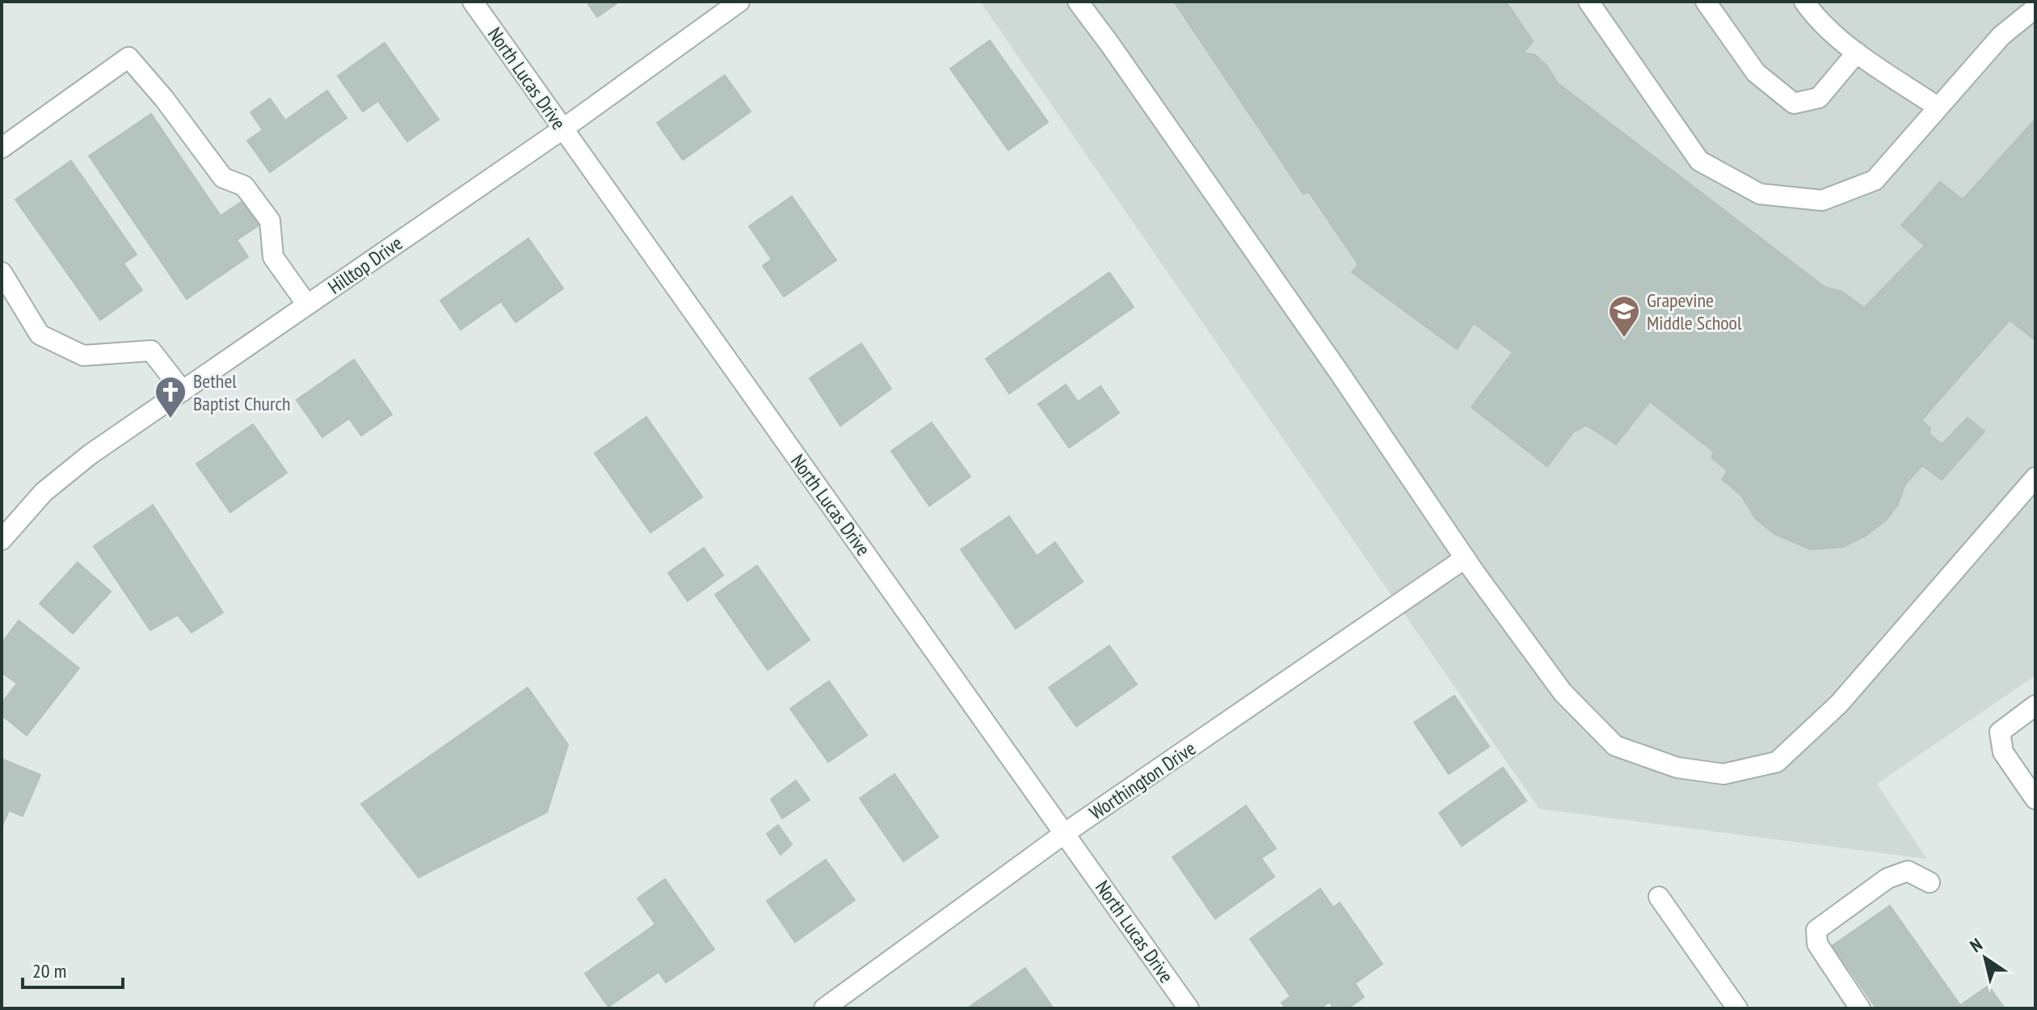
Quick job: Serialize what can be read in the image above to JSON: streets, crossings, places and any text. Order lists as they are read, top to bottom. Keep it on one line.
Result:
{"streets":{"street":["North Lucas Drive","Hilltop Drive","Worthington Drive"]},"crossings":[["North Lucas Drive","Hilltop Drive"],["North Lucas Drive","Worthington Drive"]],"places":{"school or university":["Grapevine Middle School"],"church":["Bethel Baptist Church"]},"scale_bar":"20 m","north":"top left"}
